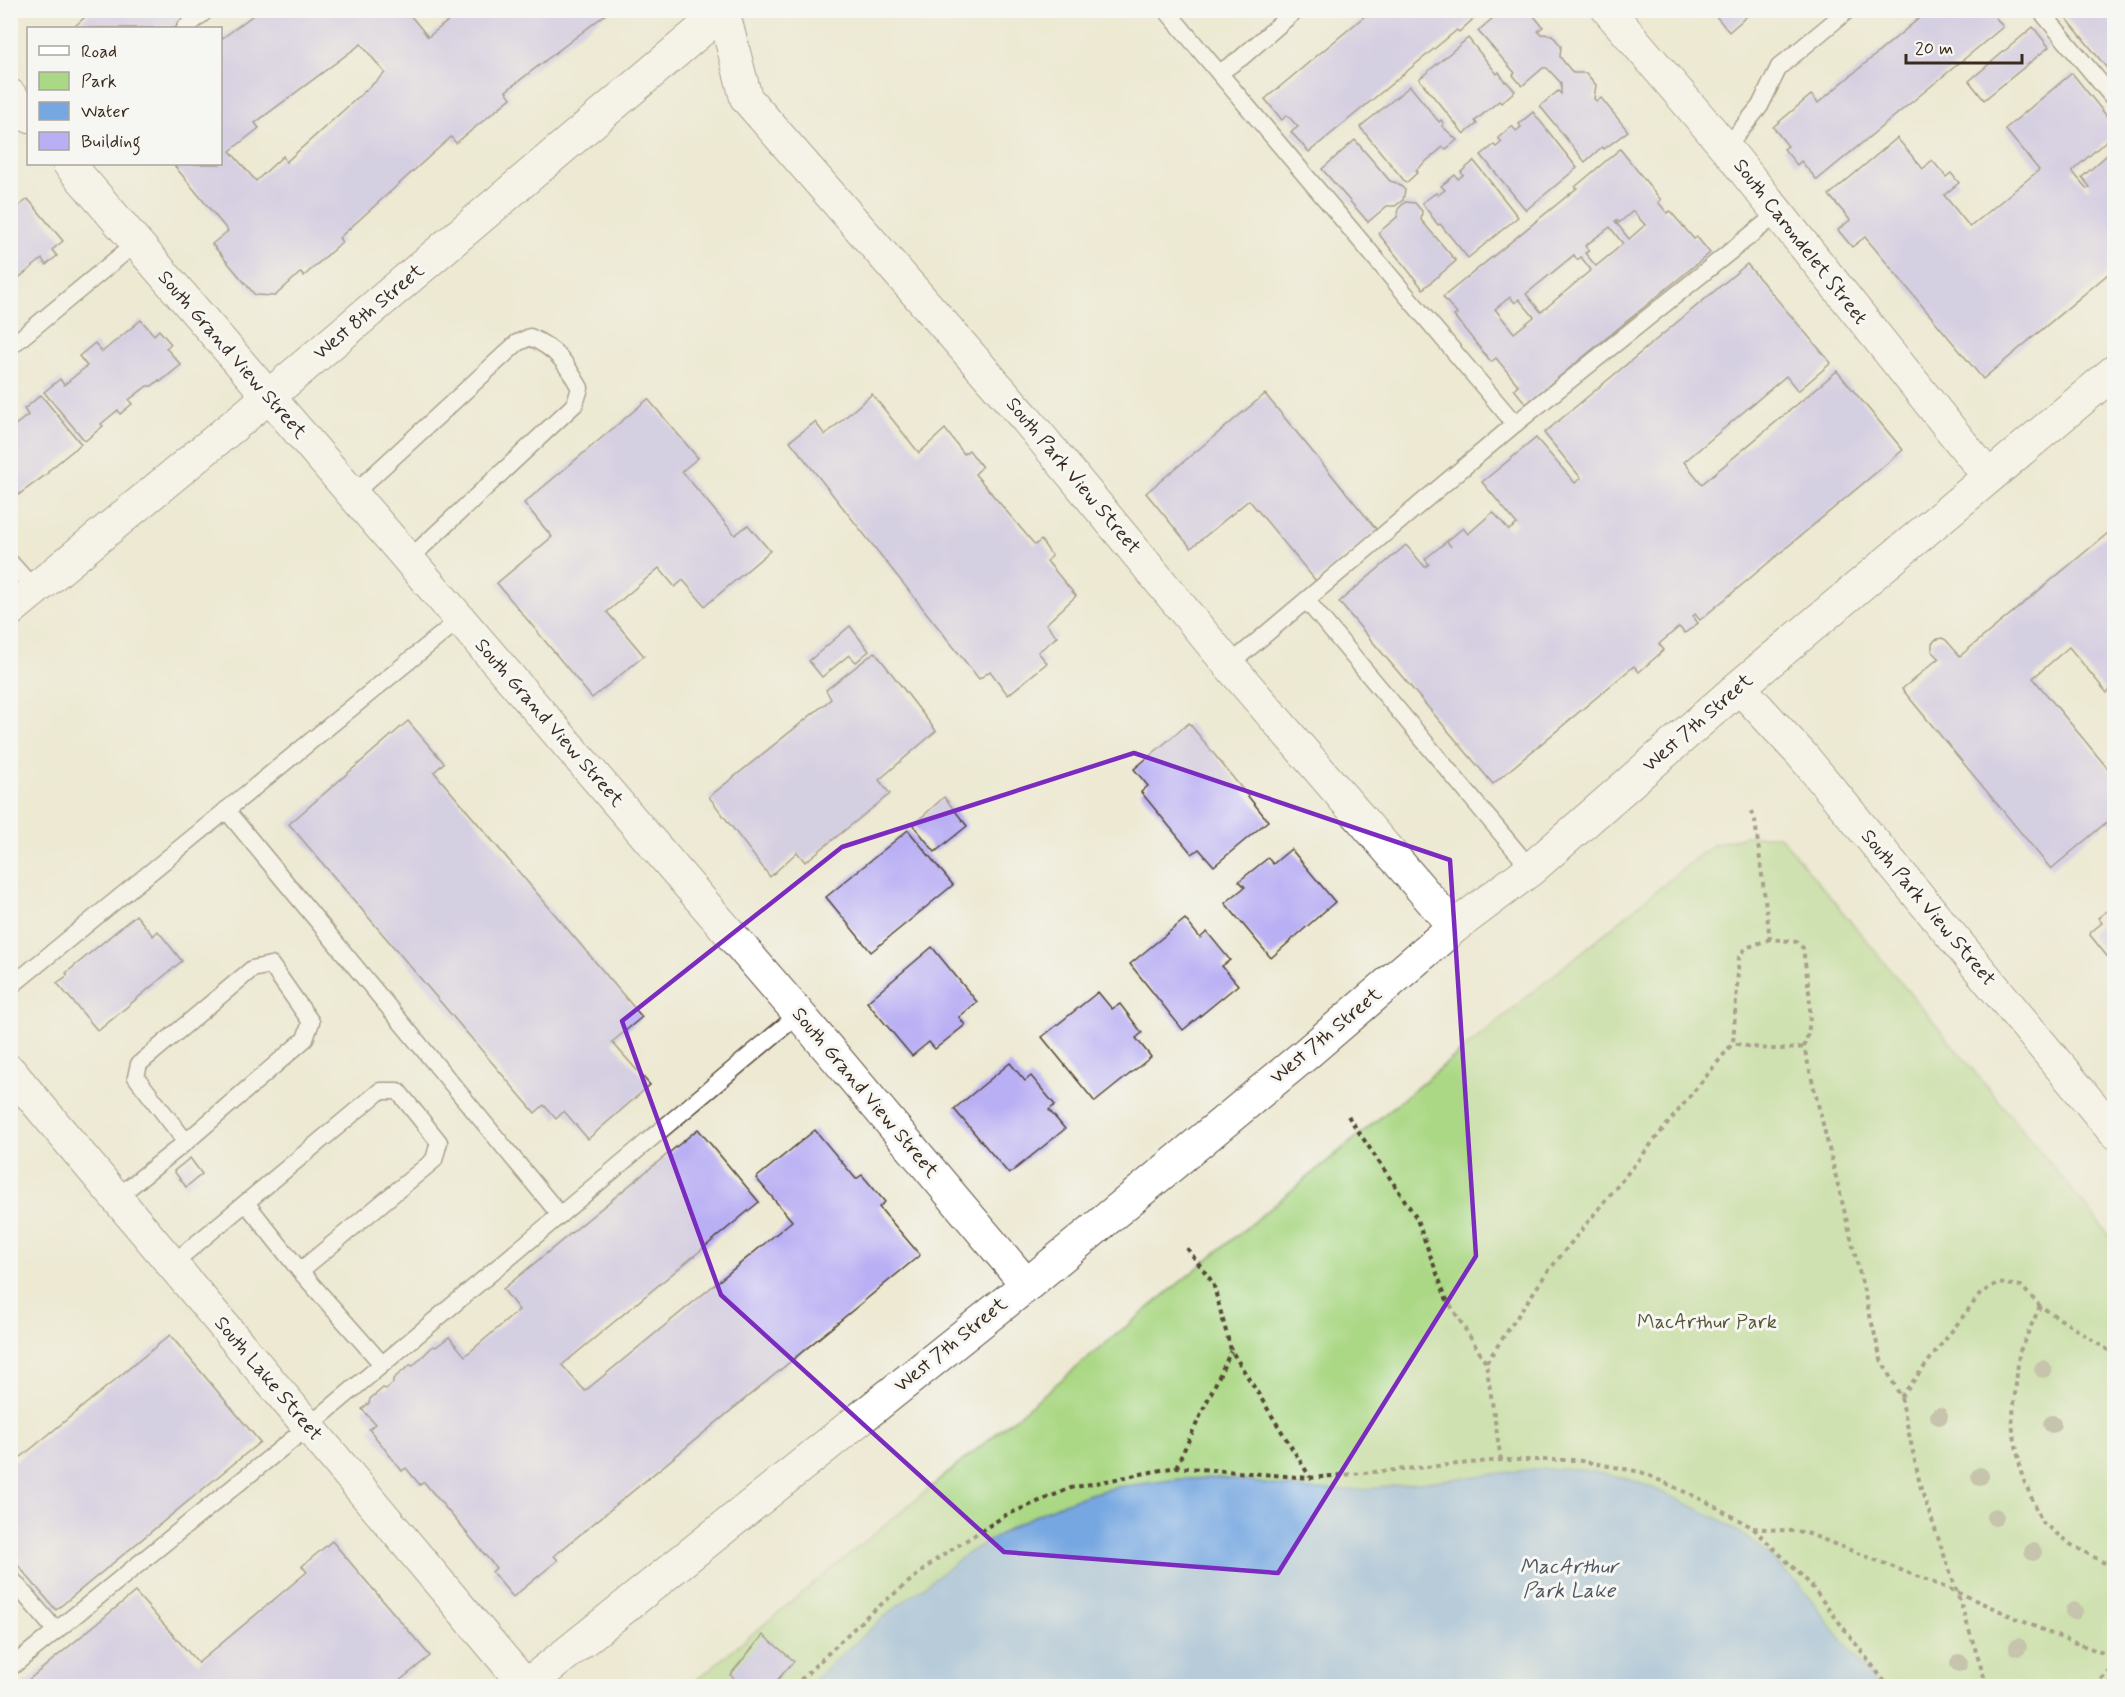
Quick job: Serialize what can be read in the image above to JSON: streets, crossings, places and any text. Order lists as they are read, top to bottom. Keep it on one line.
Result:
{"streets":{"street":["South Carondelet Street","West 8th Street","South Grand View Street","South Park View Street","West 7th Street","South Lake Street"]},"crossings":[["South Carondelet Street","West 7th Street"],["West 8th Street","South Grand View Street"],["West 8th Street","South Park View Street"],["South Grand View Street","West 7th Street"],["South Park View Street","West 7th Street"],["West 7th Street","South Lake Street"]],"water":["MacArthur Park Lake"],"parks":["MacArthur Park"],"legend":["Road","Park","Water","Building"],"scale_bar":"20 m"}
